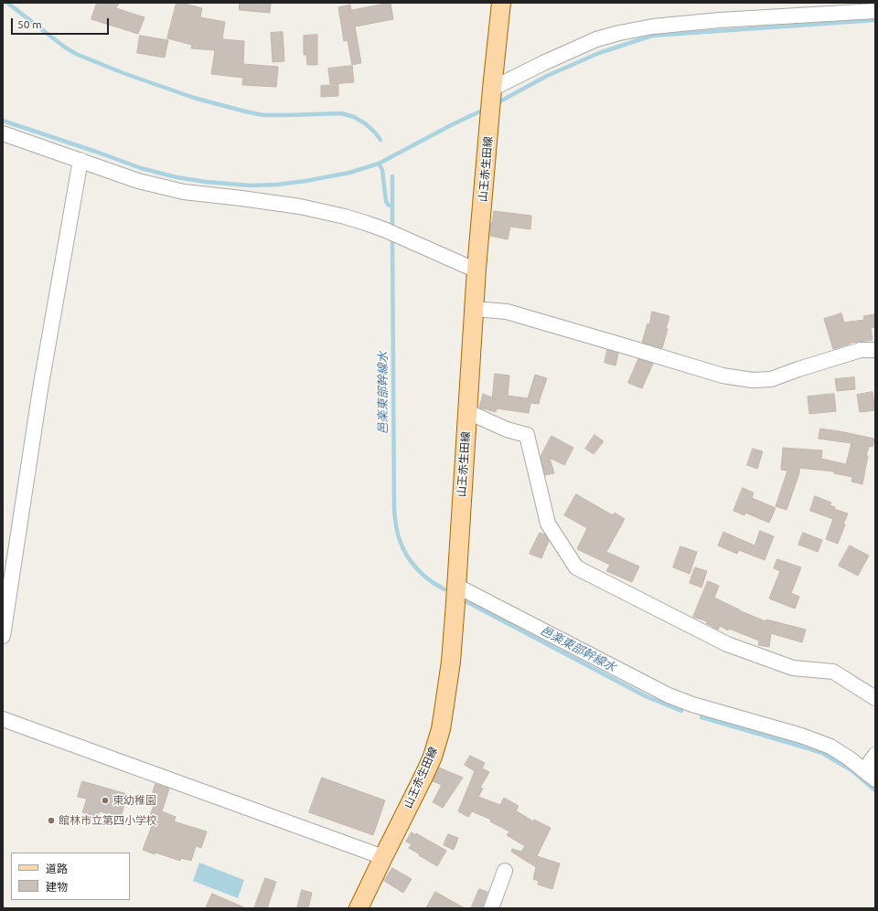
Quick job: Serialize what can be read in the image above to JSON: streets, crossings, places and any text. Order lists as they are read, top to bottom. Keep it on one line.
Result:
{"streets":{"main road":["山王赤生田線"]},"water":["邑楽東部幹線水"],"places":["東幼稚園","館林市立第四小学校"],"legend":["道路","建物"],"scale_bar":"50 m"}
